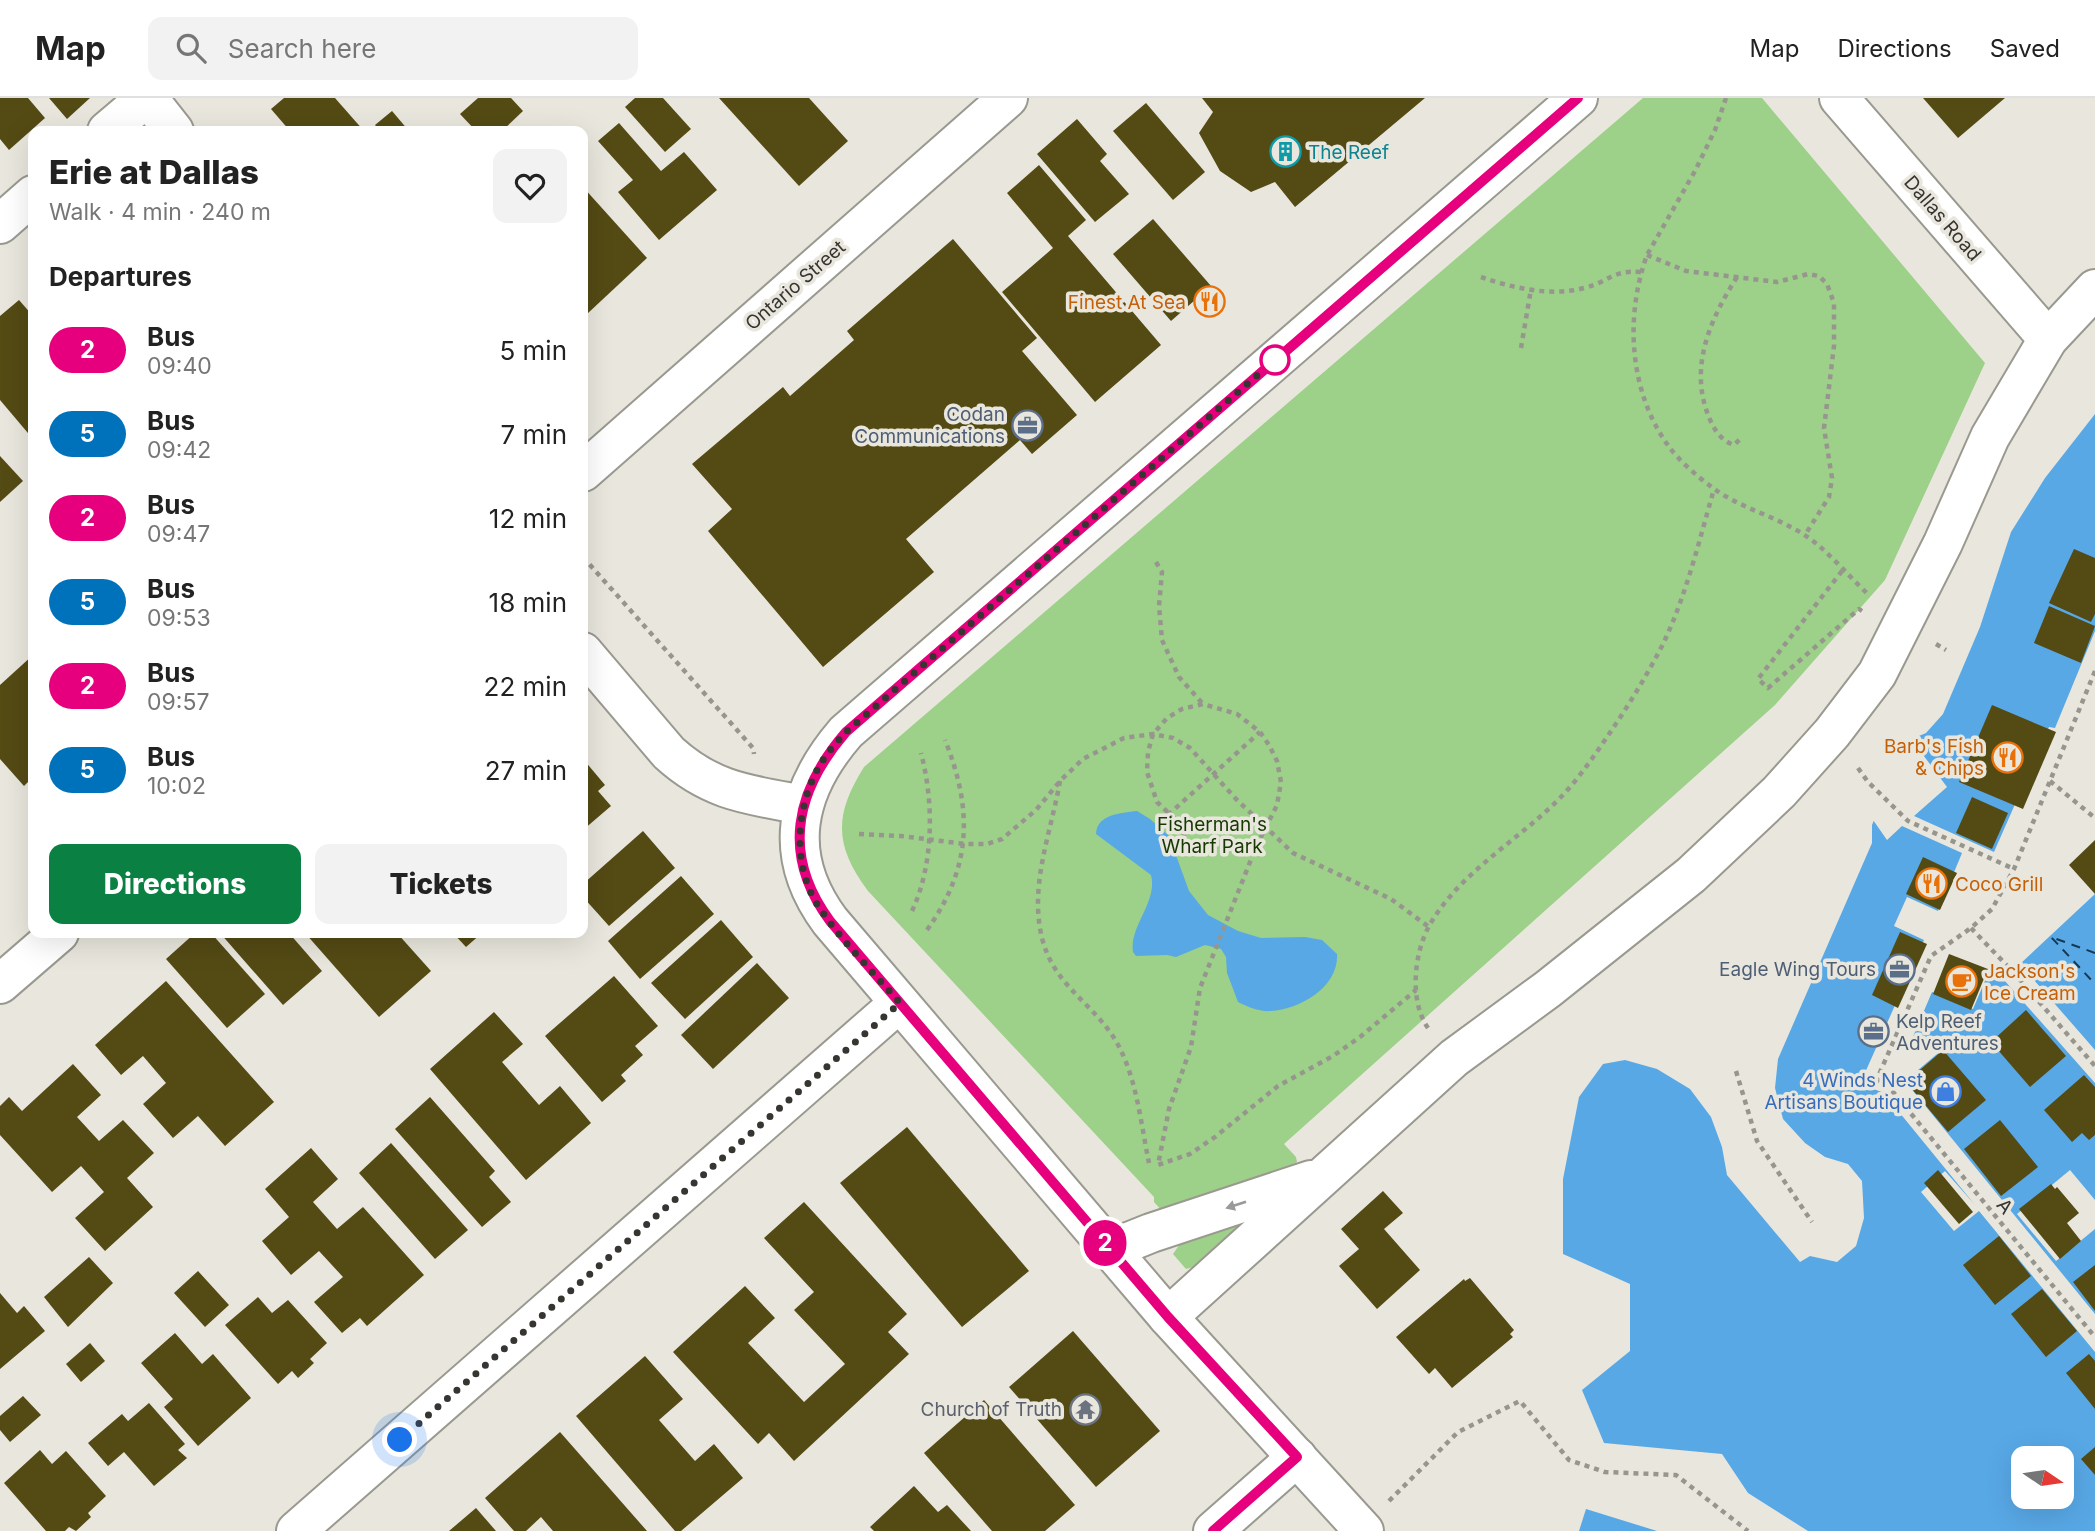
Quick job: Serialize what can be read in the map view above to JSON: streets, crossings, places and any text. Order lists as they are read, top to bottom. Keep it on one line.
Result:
{"streets":{"street":["Dallas Road","Ontario Street"],"path":["A"]},"parks":["Fisherman's Wharf Park"],"places":{"building":["The Reef"],"restaurant":["Finest At Sea","Barb's Fish & Chips","Coco Grill"],"office":["Codan Communications","Eagle Wing Tours","Kelp Reef Adventures"],"cafe":["Jackson's Ice Cream"],"shop":["4 Winds Nest Artisans Boutique"],"temple":["Church of Truth"]},"lines":["bus line 2"],"north":"right","page":{"header":"Map","search":"Search here","nav":["Map","Directions","Saved"],"on_map":"2","heading":[["Erie at Dallas","Walk · 4 min · 240 m"],"Departures"],"list":[{"mark":"2","name":"Bus","note":"09:40","value":"5 min"},{"mark":"5","name":"Bus","note":"09:42","value":"7 min"},{"mark":"2","name":"Bus","note":"09:47","value":"12 min"},{"mark":"5","name":"Bus","note":"09:53","value":"18 min"},{"mark":"2","name":"Bus","note":"09:57","value":"22 min"},{"mark":"5","name":"Bus","note":"10:02","value":"27 min"}],"buttons":["Directions","Tickets"]}}
